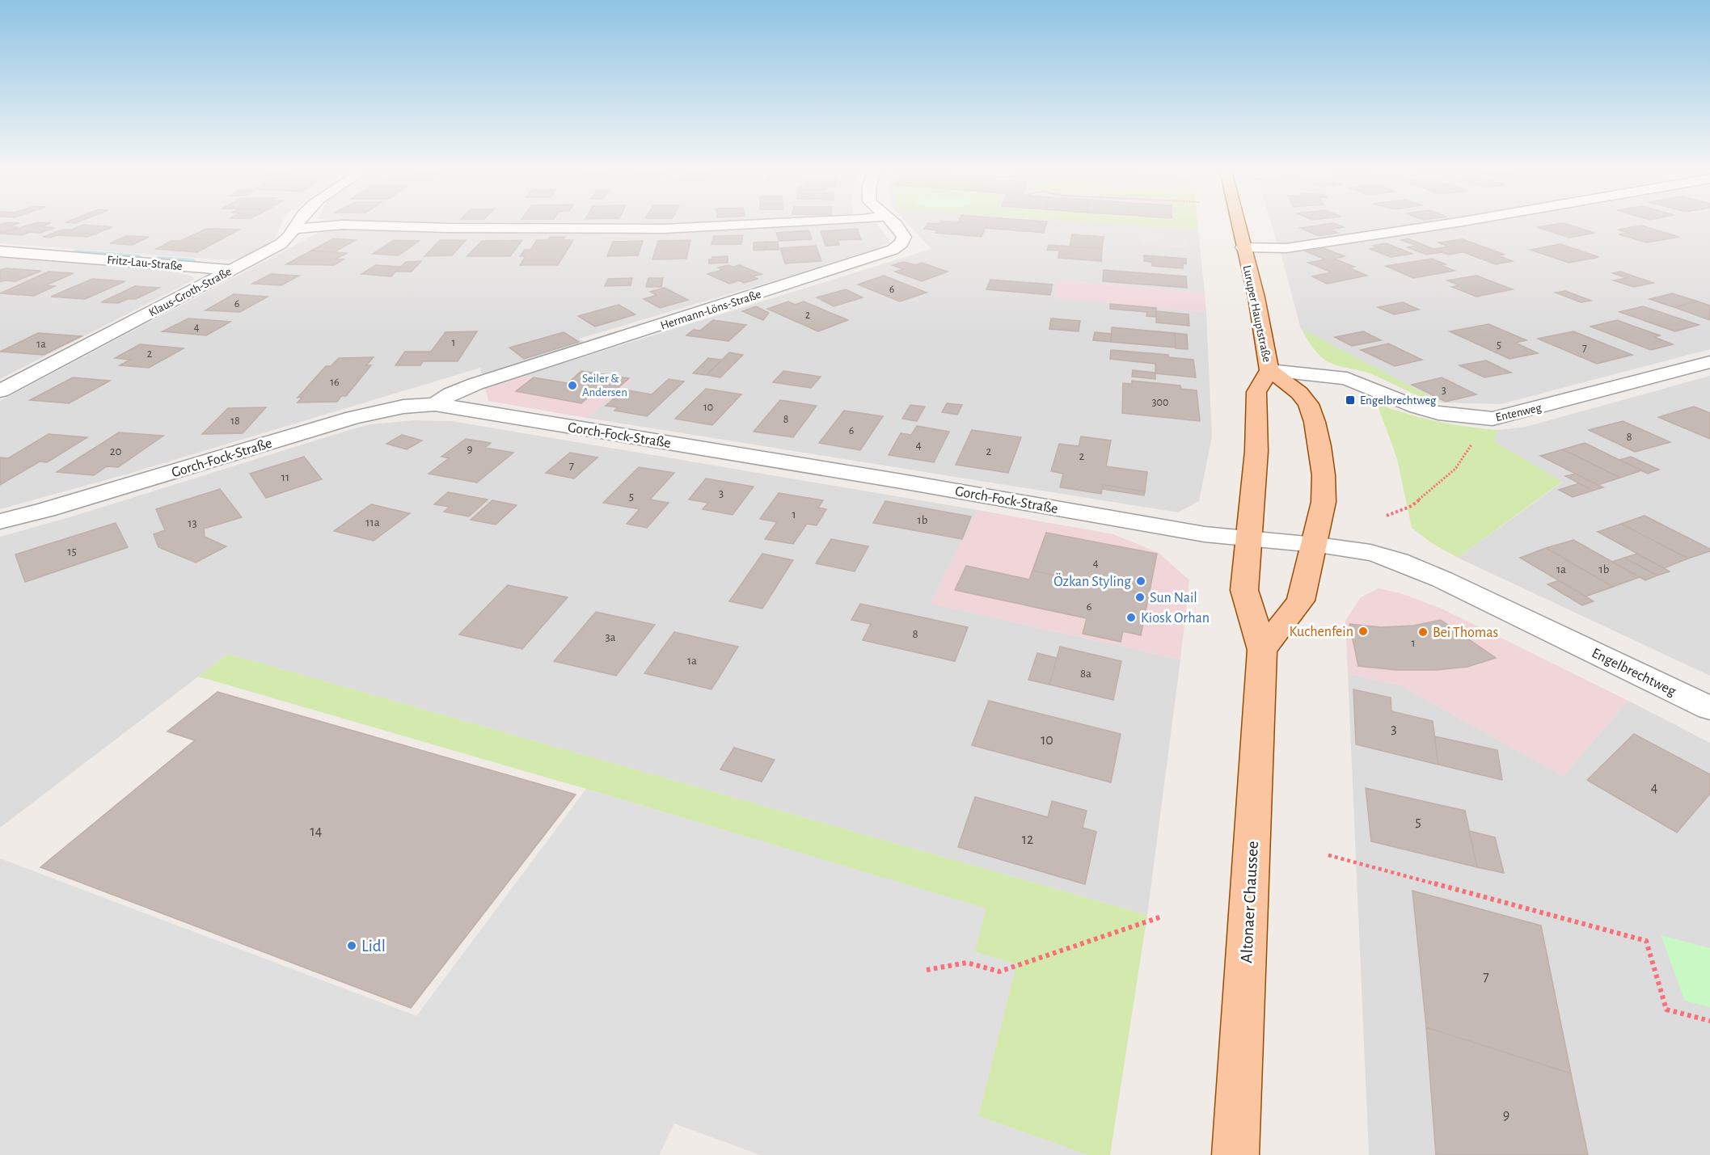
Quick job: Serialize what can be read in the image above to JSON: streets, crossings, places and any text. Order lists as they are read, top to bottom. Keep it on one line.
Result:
{"streets":{"main road":["Luruper Hauptstraße","Altonaer Chaussee"],"street":["Fritz-Lau-Straße","Klaus-Groth-Straße","Hermann-Löns-Straße","Entenweg","Gorch-Fock-Straße","Engelbrechtweg"]},"crossings":[["Fritz-Lau-Straße","Klaus-Groth-Straße"],["Hermann-Löns-Straße","Gorch-Fock-Straße"],["Luruper Hauptstraße","Entenweg"],["Luruper Hauptstraße","Gorch-Fock-Straße"],["Luruper Hauptstraße","Engelbrechtweg"],["Luruper Hauptstraße","Altonaer Chaussee"],["Gorch-Fock-Straße","Engelbrechtweg"],["Gorch-Fock-Straße","Altonaer Chaussee"]],"places":{"other":["Seiler & Andersen","Özkan Styling","Sun Nail","Kiosk Orhan","Kuchenfein","Bei Thomas","Lidl"],"transit":["Engelbrechtweg"]},"house_numbers":["6","6","2","4","1","1a","5","7","2","16","3","300","10","8","18","6","8","4","9","20","2","2","7","11","3","5","1","1b","11a","13","15","4","1a","1b","6","8","3a","1","1a","8a","3","10","4","5","14","12","7","9"]}
